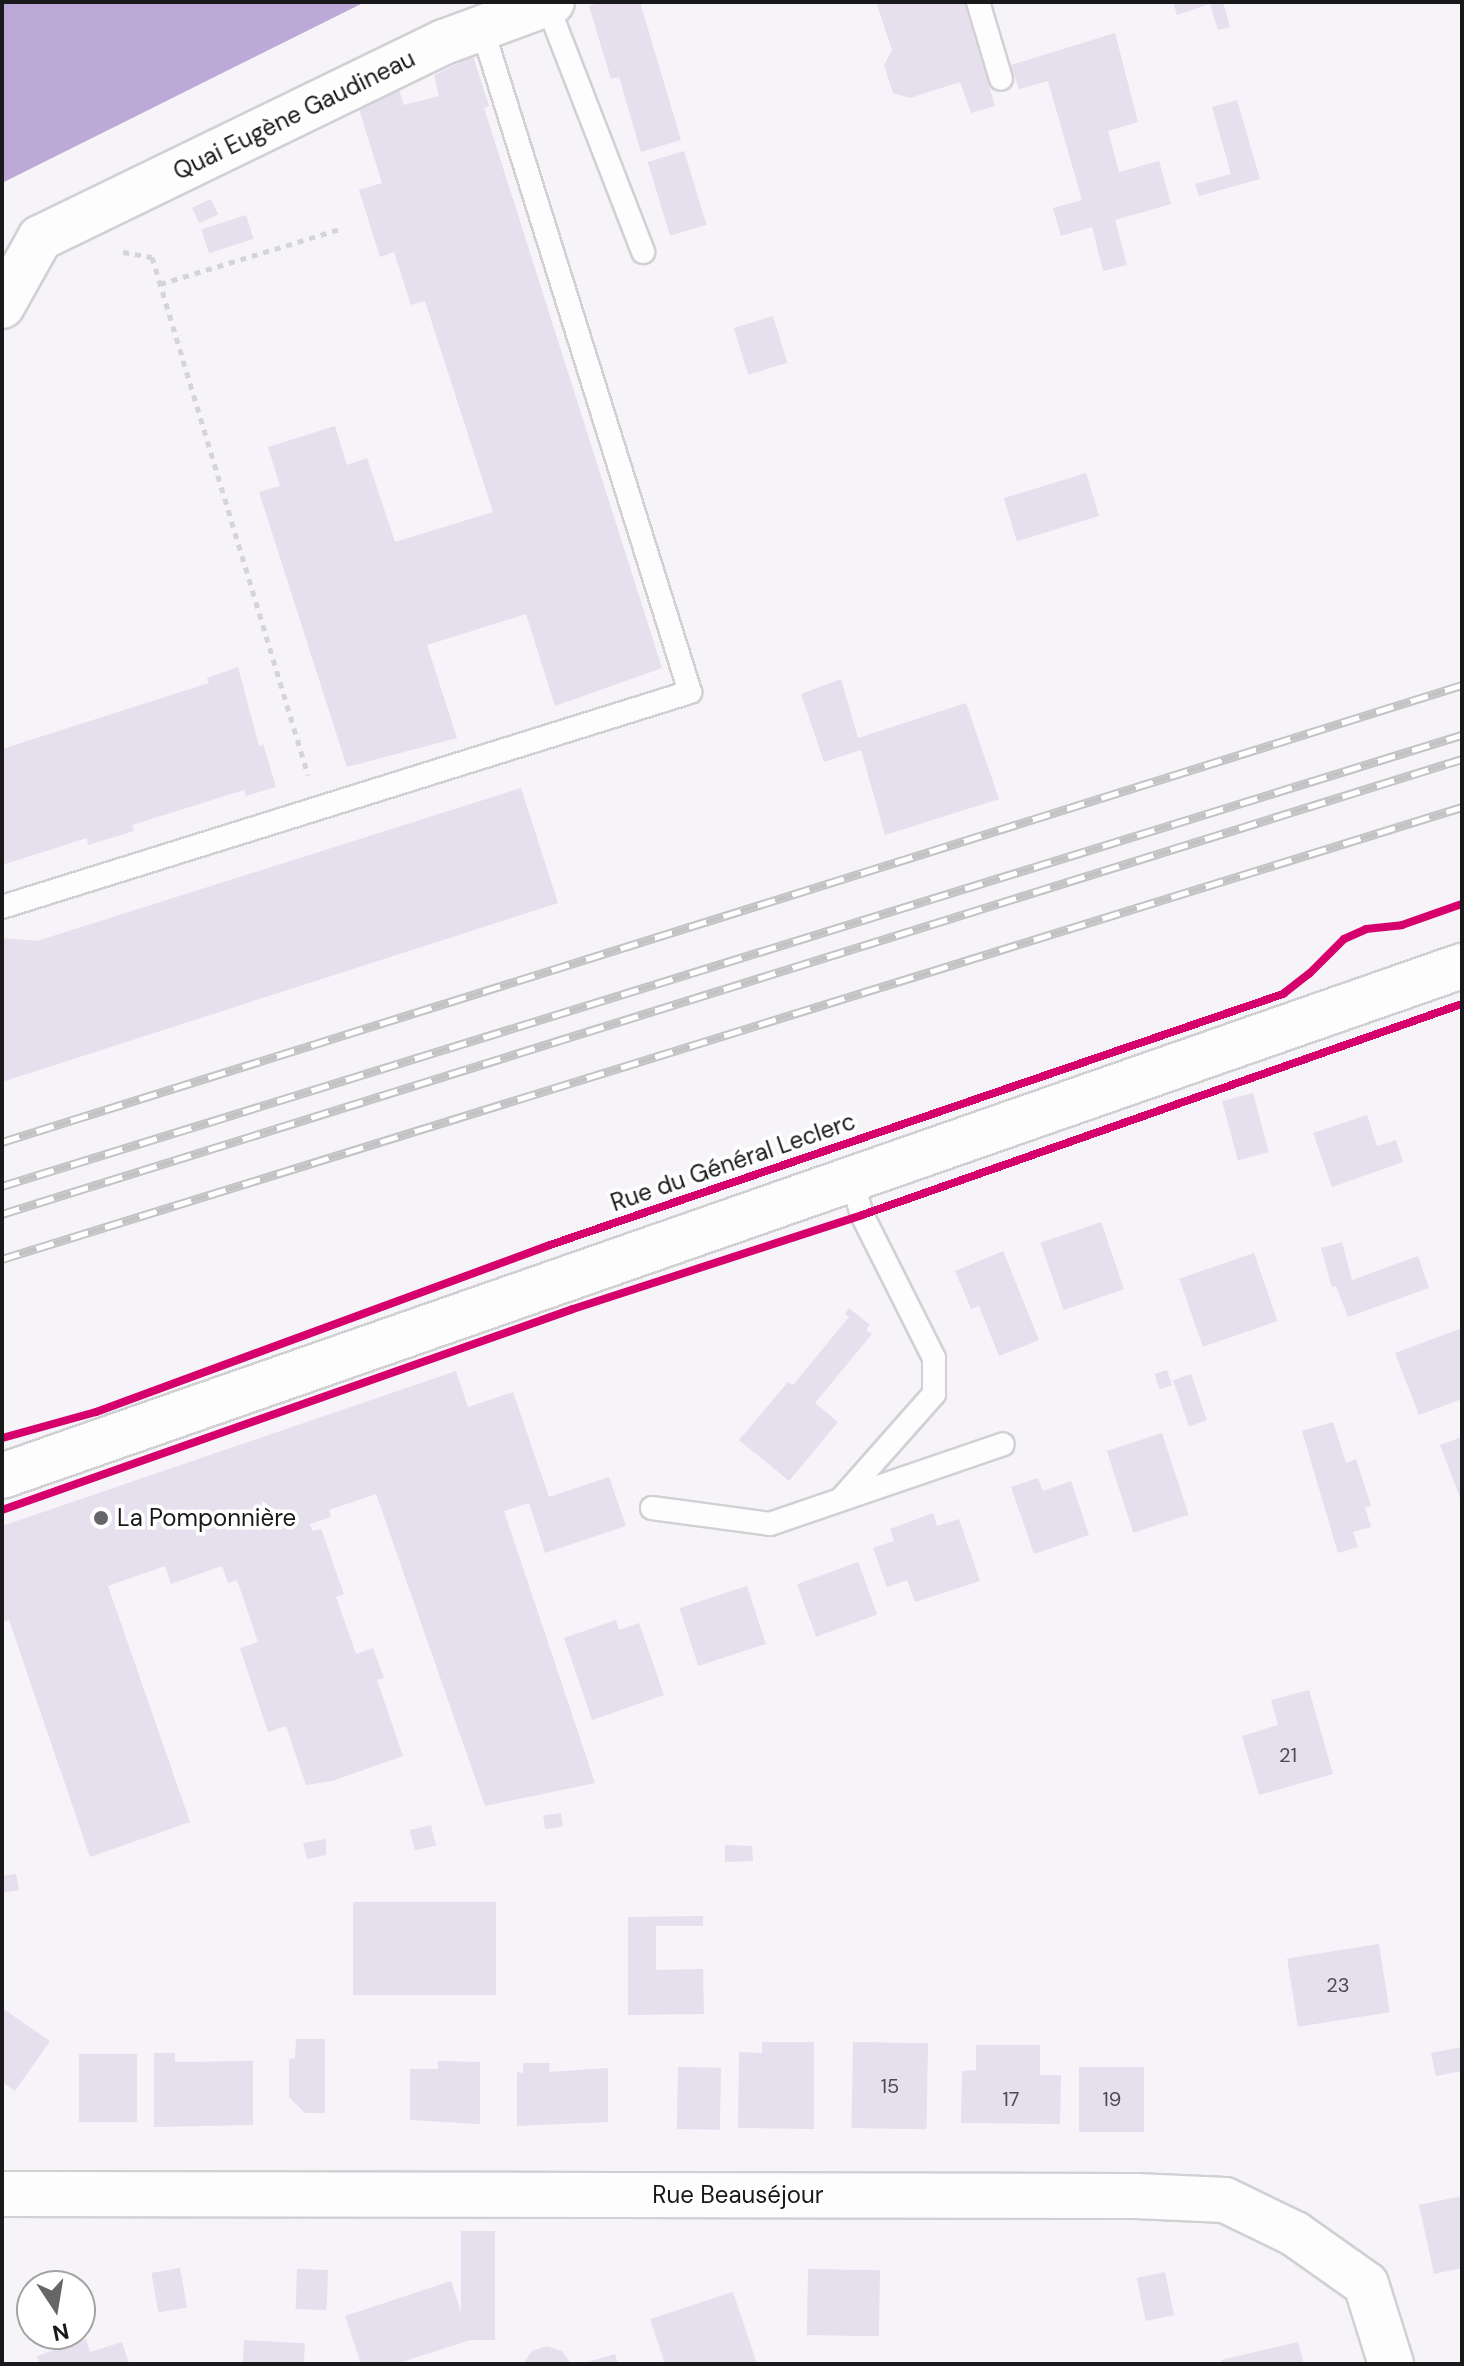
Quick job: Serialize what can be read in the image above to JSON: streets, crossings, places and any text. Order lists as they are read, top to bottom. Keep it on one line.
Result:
{"streets":{"street":["Quai Eugène Gaudineau","Rue Beauséjour"],"cycle path":["Rue du Général Leclerc"]},"places":["La Pomponnière"],"house_numbers":["21","23","15","17","19"],"north":"bottom"}
